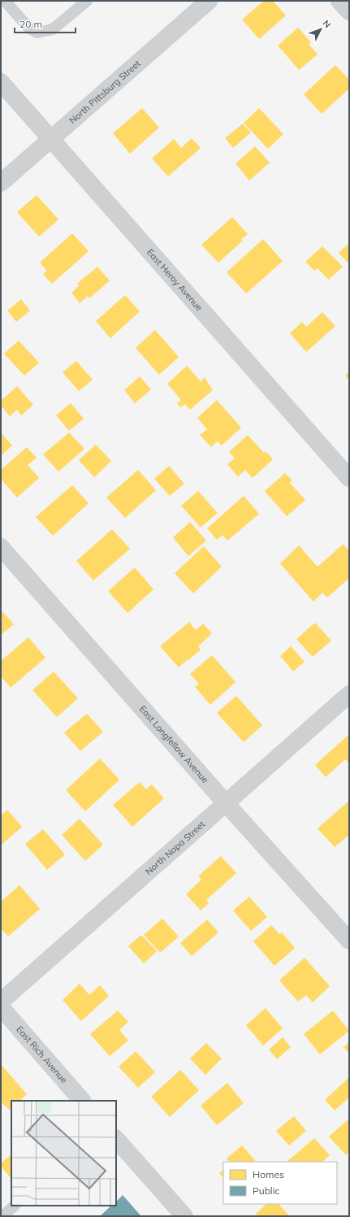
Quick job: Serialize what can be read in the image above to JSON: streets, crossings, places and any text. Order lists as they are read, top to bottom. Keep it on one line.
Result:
{"streets":{"street":["North Pittsburg Street","East Heroy Avenue","East Longfellow Avenue","North Napa Street","East Rich Avenue"]},"crossings":[["North Pittsburg Street","East Heroy Avenue"],["East Longfellow Avenue","North Napa Street"]],"legend":["Homes","Public"],"scale_bar":"20 m","north":"top right"}
